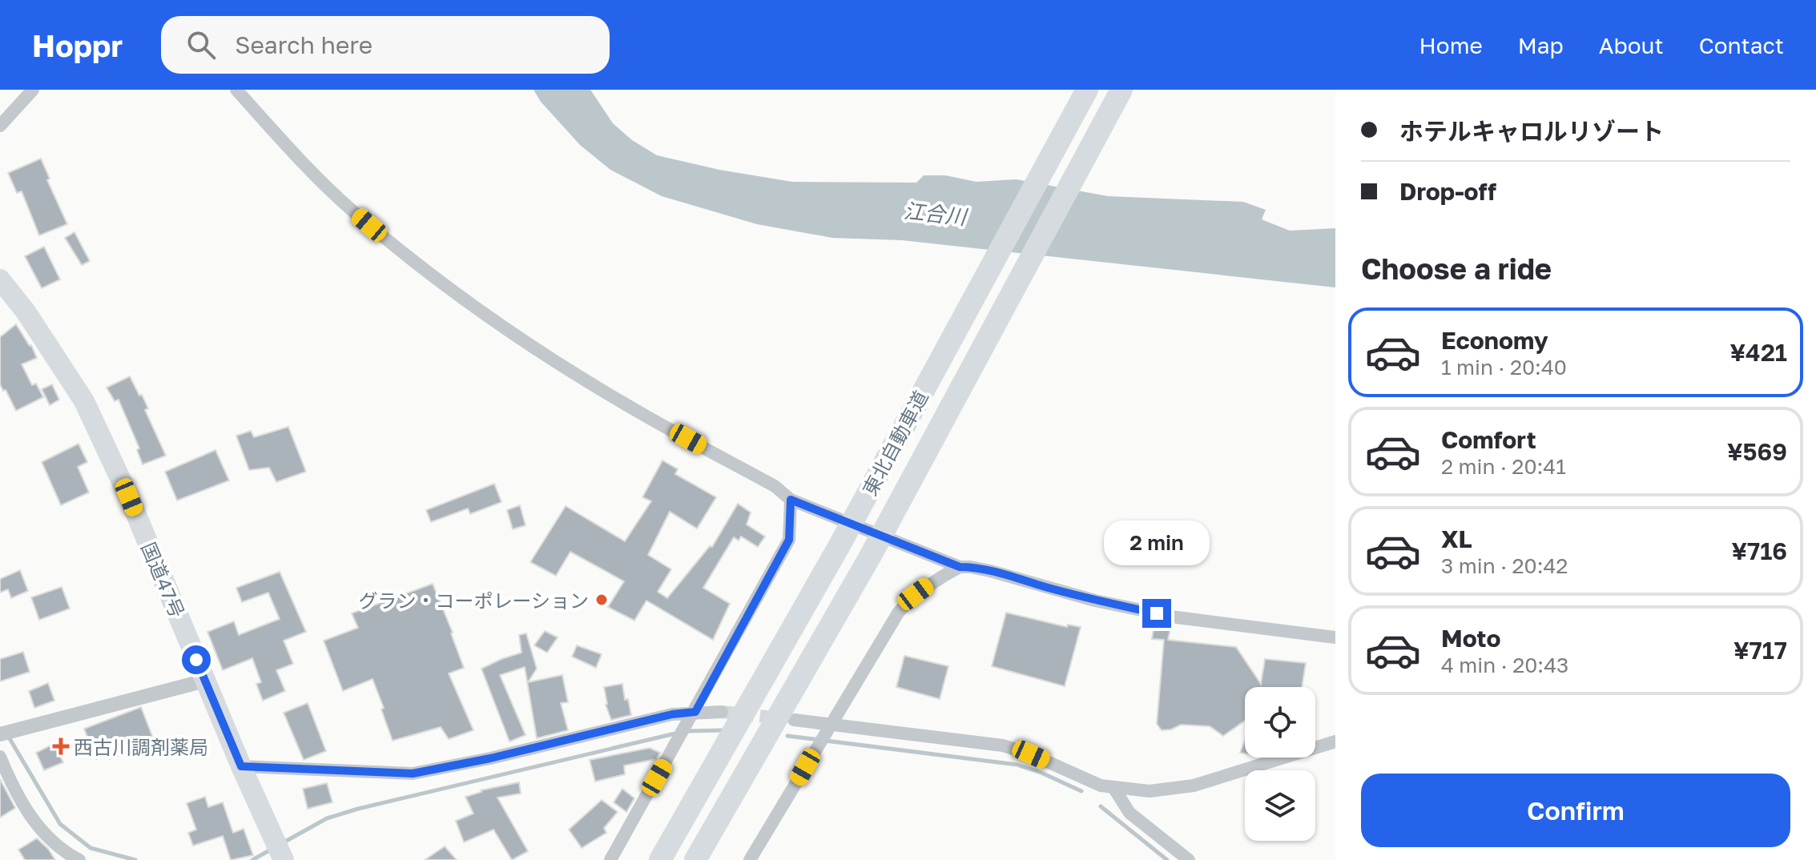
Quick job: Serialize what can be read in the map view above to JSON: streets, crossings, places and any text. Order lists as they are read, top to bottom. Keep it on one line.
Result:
{"streets":{"highway":["東北自動車道","国道47号"]},"water":["江合川"],"places":{"other":["グラン・コーポレーション"],"health":["西古川調剤薬局"]},"page":{"header":"Hoppr","search":"Search here","nav":["Home","Map","About","Contact"],"banner":["ホテルキャロルリゾート","Drop-off"],"heading":"Choose a ride","list":[{"name":"Economy","note":"1 min · 20:40","value":"¥421"},{"name":"Comfort","note":"2 min · 20:41","value":"¥569"},{"name":"XL","note":"3 min · 20:42","value":"¥716"},{"name":"Moto","note":"4 min · 20:43","value":"¥717"}],"bubble":"2 min","buttons":"Confirm"}}
